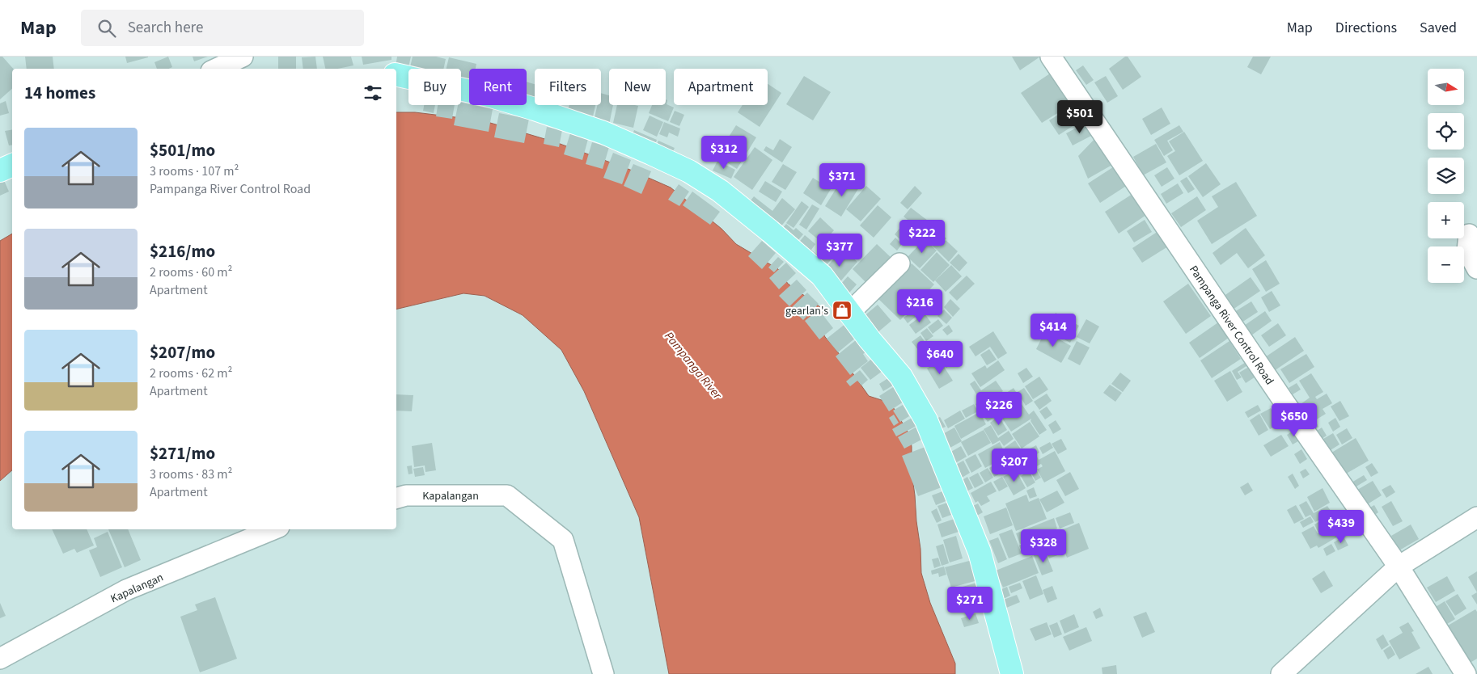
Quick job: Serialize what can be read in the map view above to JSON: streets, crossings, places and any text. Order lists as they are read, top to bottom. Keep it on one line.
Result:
{"streets":{"street":["Pampanga River Control Road","Kapalangan"]},"water":["Pampanga River"],"places":{"shop":["gearlan's"]},"north":"right","page":{"header":"Map","search":"Search here","nav":["Map","Directions","Saved"],"map_buttons":["+","−"],"chip":["Buy","Rent","Filters","New","Apartment"],"heading":"14 homes","price":["$501","$312","$371","$222","$377","$216","$414","$640","$226","$650","$207","$439","$328","$271"],"list":[{"name":"$501/mo","note":"3 rooms · 107 m² · Pampanga River Control Road"},{"name":"$216/mo","note":"2 rooms · 60 m² · Apartment"},{"name":"$207/mo","note":"2 rooms · 62 m² · Apartment"},{"name":"$271/mo","note":"3 rooms · 83 m² · Apartment"}]}}
